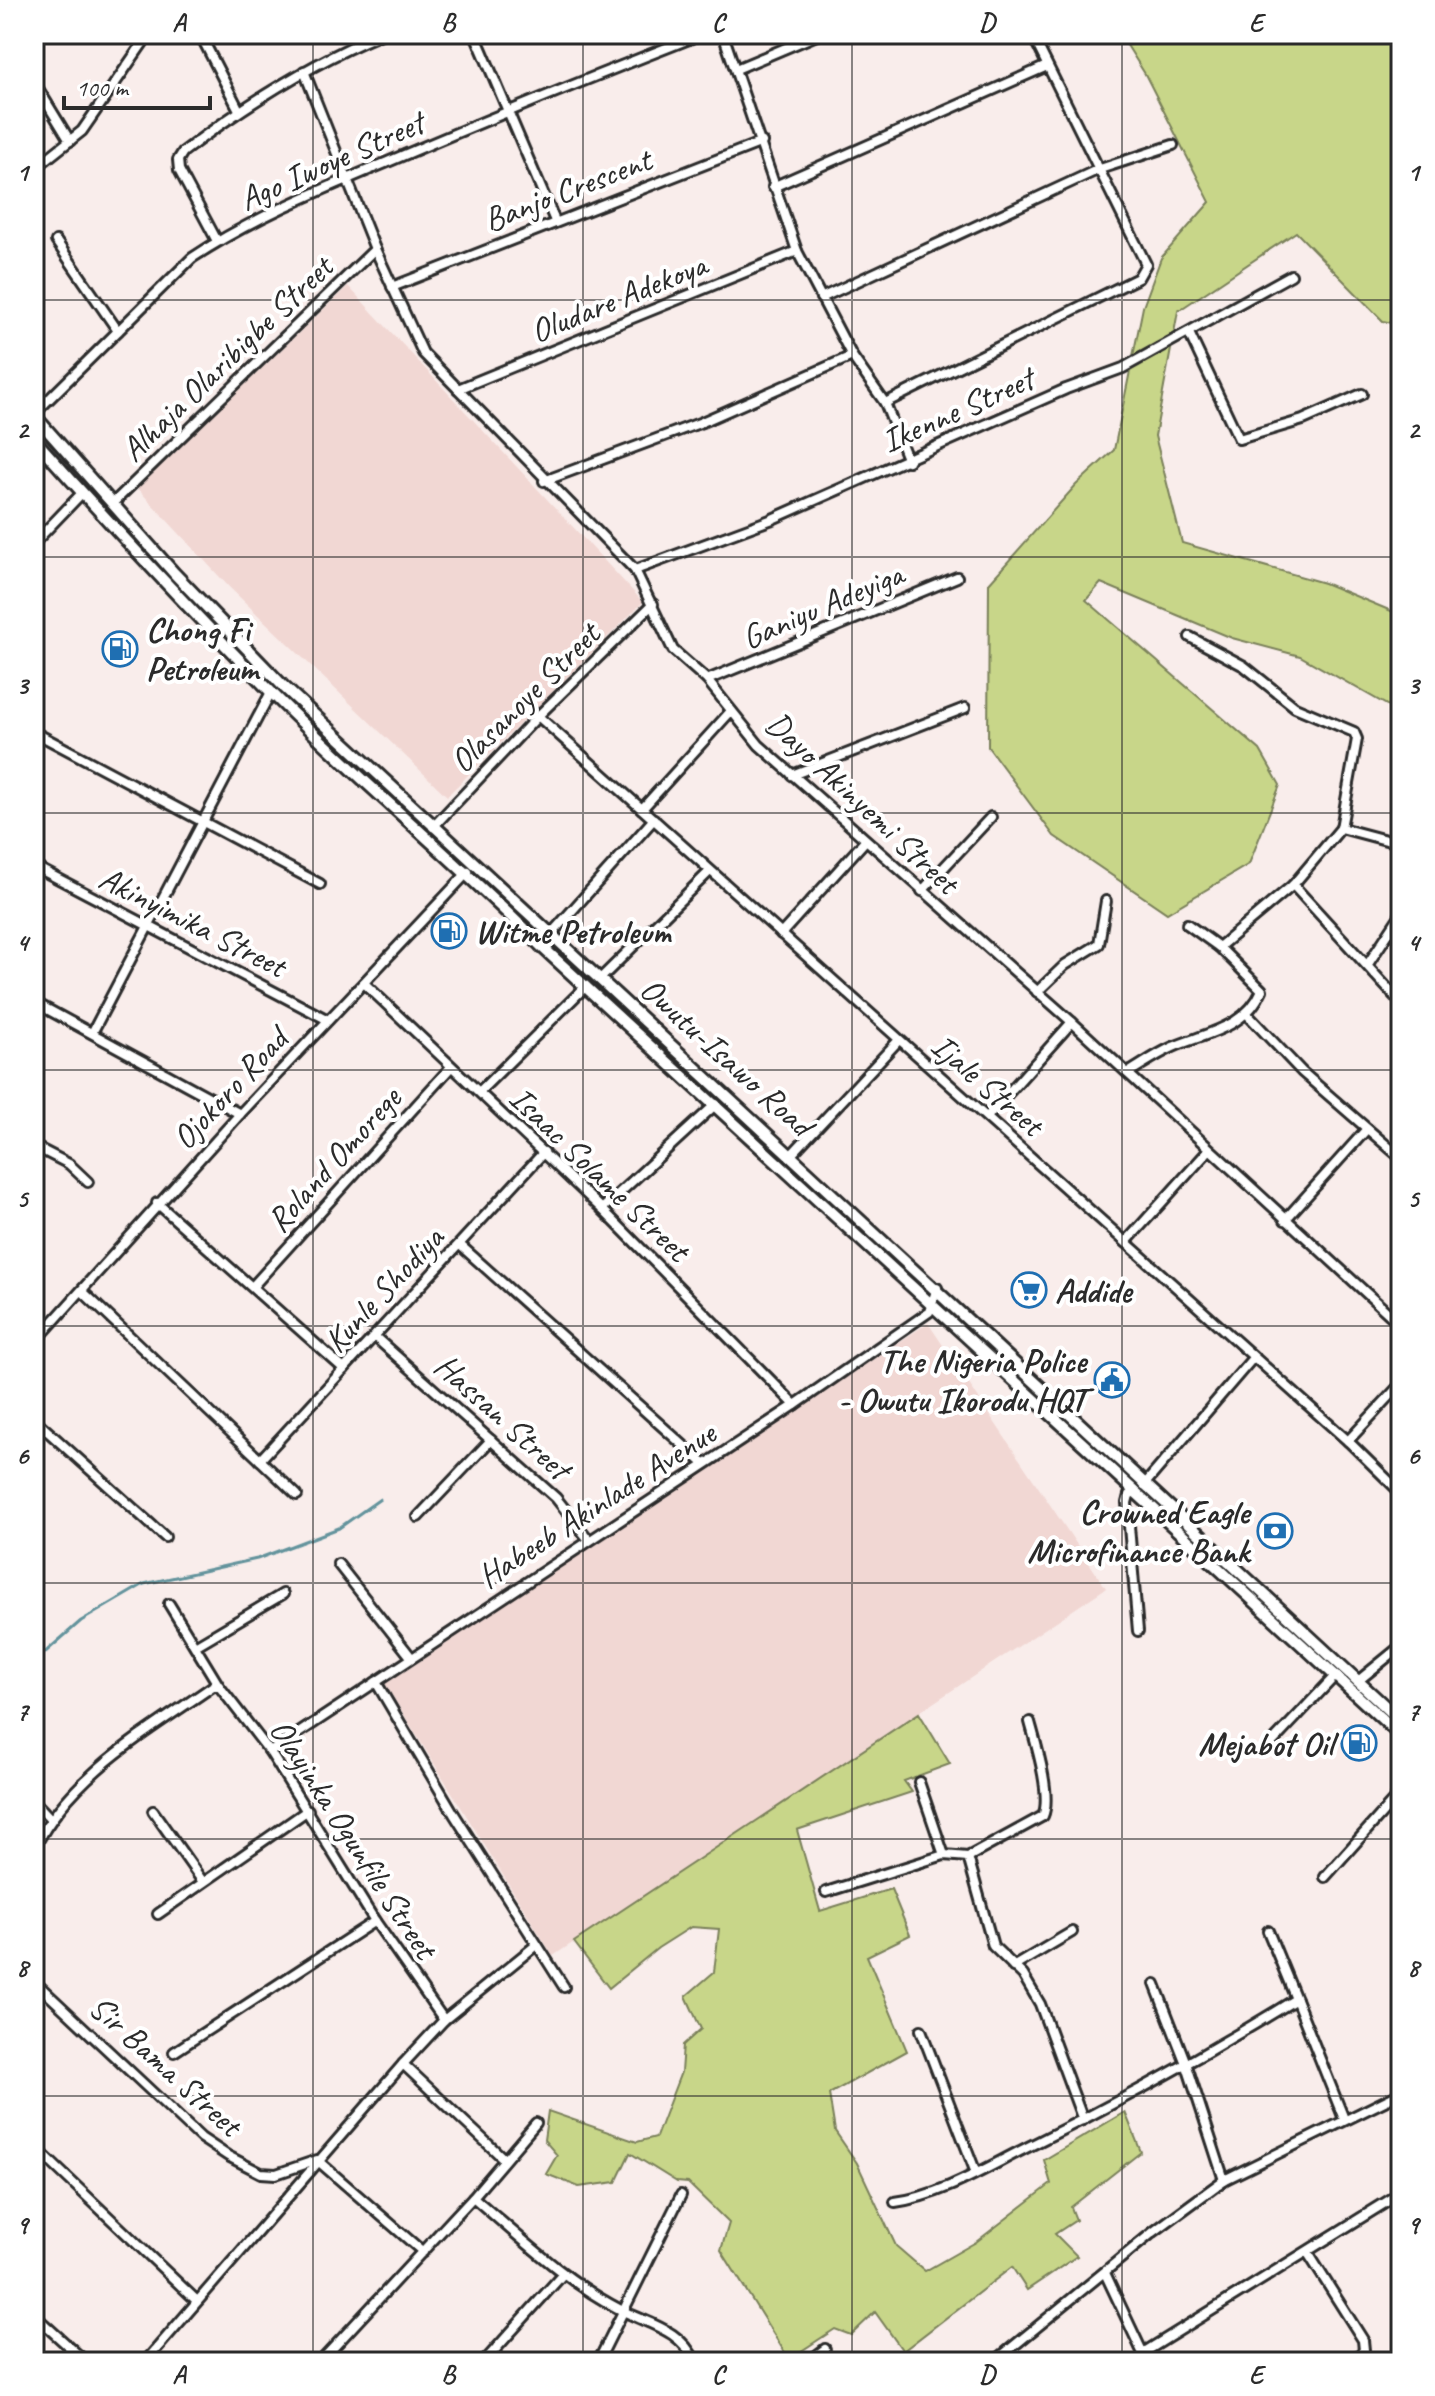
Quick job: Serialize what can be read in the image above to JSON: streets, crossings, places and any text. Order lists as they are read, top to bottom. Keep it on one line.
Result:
{"streets":{"street":["Ago Iwoye Street","Banjo Crescent","Oludare Adekoya","Alhaja Olaribigbe Street","Ikenne Street","Ganiyu Adeyiga","Olasanoye Street","Dayo Akinyemi Street","Akinyimika Street","Owutu-Isawo Road","Ijale Street","Ojokoro Road","Roland Omorege","Isaac Solame Street","Kunle Shodiya","Hassan Street","Habeeb Akinlade Avenue","Olayinka Ogunfile Street","Sir Bama Street"]},"crossings":[["Ago Iwoye Street","Dayo Akinyemi Street"],["Ago Iwoye Street","Owutu-Isawo Road"],["Banjo Crescent","Dayo Akinyemi Street"],["Oludare Adekoya","Dayo Akinyemi Street"],["Alhaja Olaribigbe Street","Dayo Akinyemi Street"],["Alhaja Olaribigbe Street","Owutu-Isawo Road"],["Ikenne Street","Dayo Akinyemi Street"],["Ganiyu Adeyiga","Dayo Akinyemi Street"],["Olasanoye Street","Dayo Akinyemi Street"],["Olasanoye Street","Owutu-Isawo Road"],["Olasanoye Street","Ijale Street"],["Akinyimika Street","Ojokoro Road"],["Owutu-Isawo Road","Ojokoro Road"],["Owutu-Isawo Road","Habeeb Akinlade Avenue"],["Ojokoro Road","Isaac Solame Street"],["Roland Omorege","Isaac Solame Street"],["Isaac Solame Street","Kunle Shodiya"],["Isaac Solame Street","Habeeb Akinlade Avenue"],["Kunle Shodiya","Hassan Street"],["Hassan Street","Habeeb Akinlade Avenue"],["Habeeb Akinlade Avenue","Olayinka Ogunfile Street"]],"places":{"fuel station":["Chong Fi Petroleum","Witme Petroleum","Mejabot Oil"],"supermarket":["Addide"],"public building":["The Nigeria Police - Owutu Ikorodu HQT"],"bank":["Crowned Eagle Microfinance Bank"]},"scale_bar":"100 m","grid":{"columns":["A","B","C","D","E"],"rows":["1","2","3","4","5","6","7","8","9"]}}
